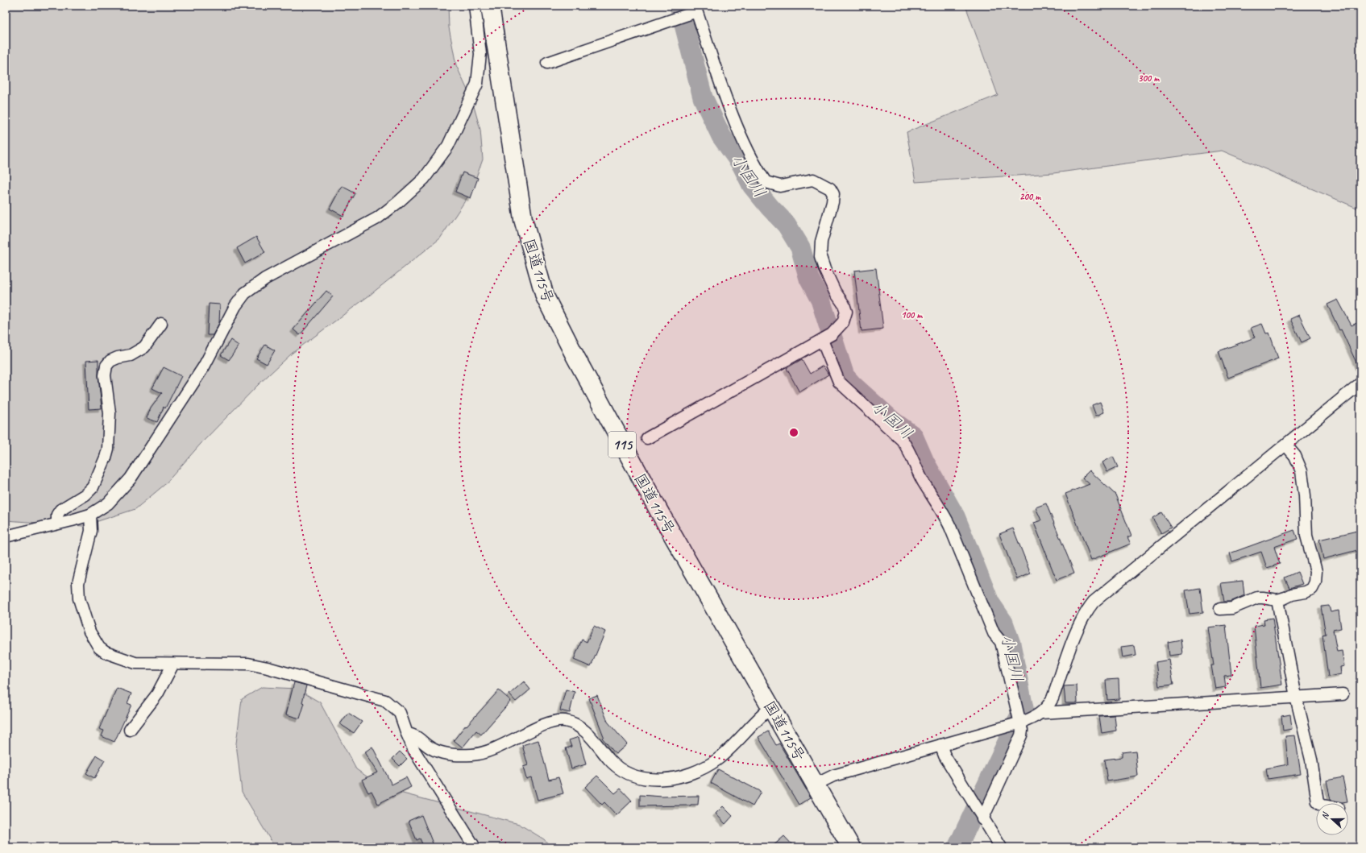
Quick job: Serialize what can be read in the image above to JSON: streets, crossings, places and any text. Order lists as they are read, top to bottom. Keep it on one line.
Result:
{"streets":{"highway":["国道115号","115"]},"water":["小国川"],"north":"left","rings":["300 m","200 m","100 m"]}
